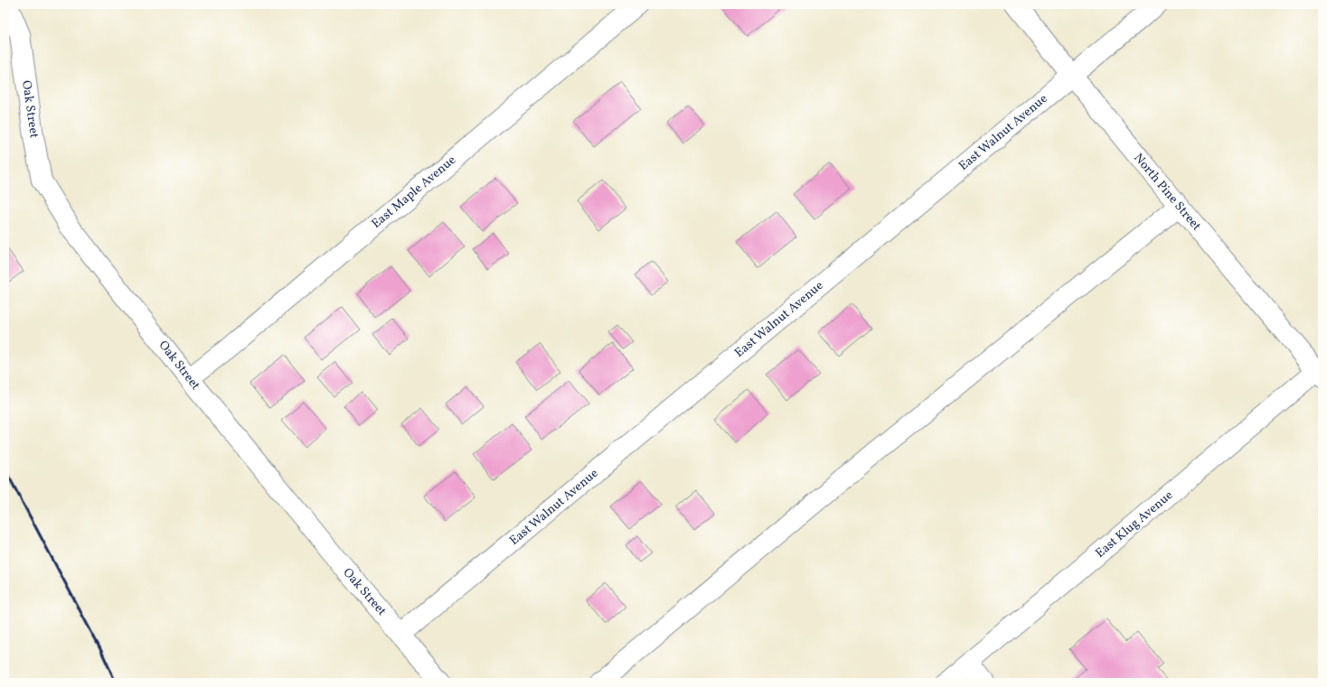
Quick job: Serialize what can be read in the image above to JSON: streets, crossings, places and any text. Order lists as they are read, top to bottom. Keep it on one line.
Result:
{"streets":{"street":["Oak Street","East Walnut Avenue","East Maple Avenue","North Pine Street","East Klug Avenue"]},"crossings":[["Oak Street","East Walnut Avenue"],["Oak Street","East Maple Avenue"],["East Walnut Avenue","North Pine Street"],["North Pine Street","East Klug Avenue"]]}
